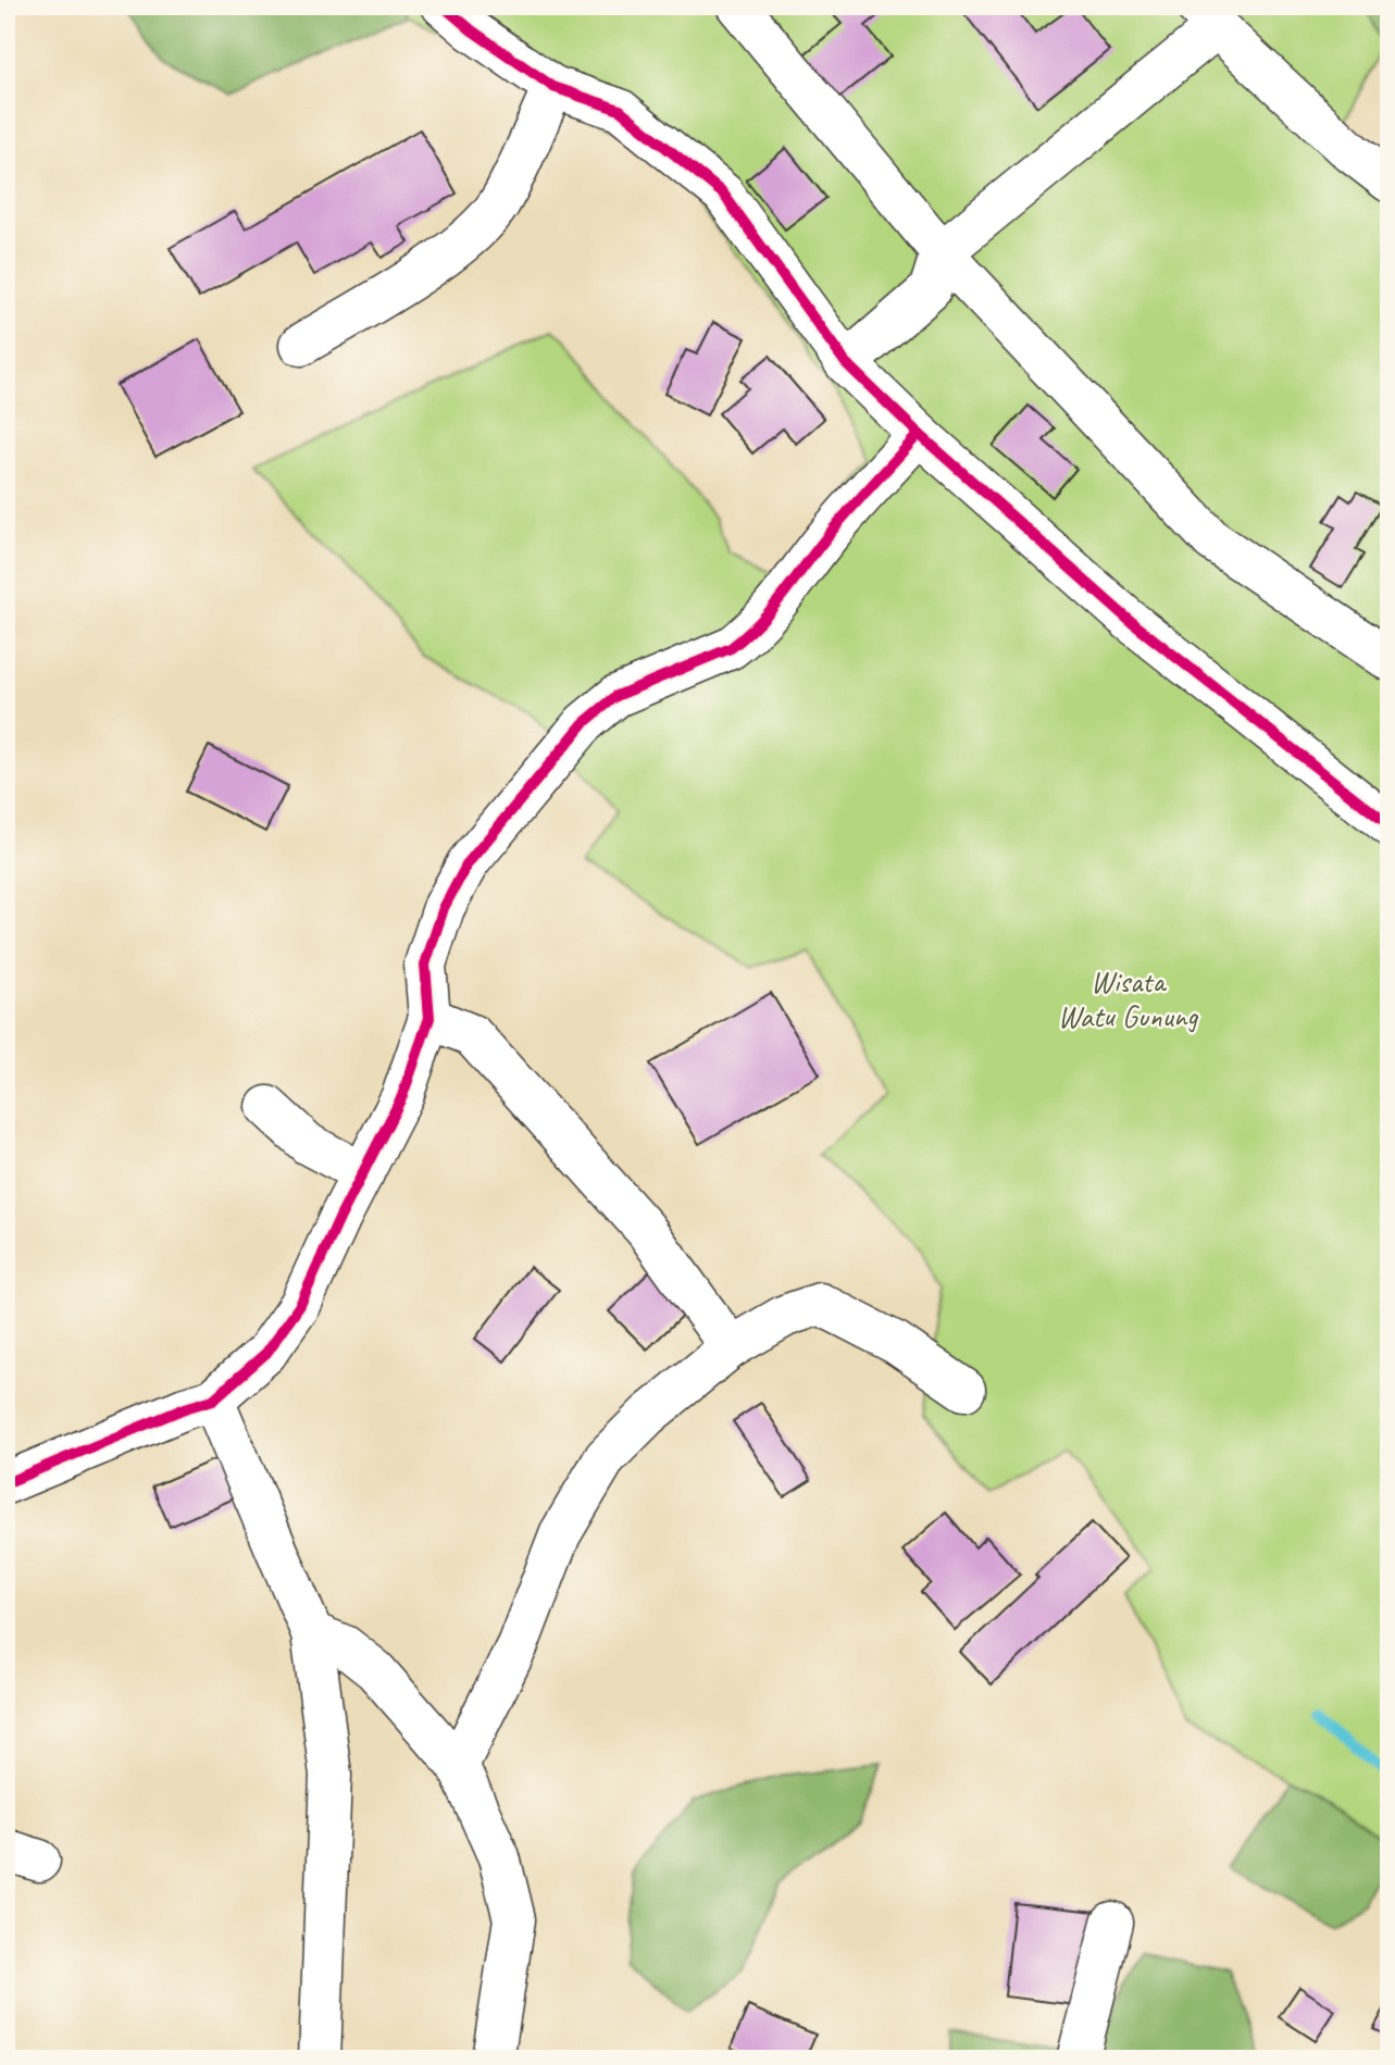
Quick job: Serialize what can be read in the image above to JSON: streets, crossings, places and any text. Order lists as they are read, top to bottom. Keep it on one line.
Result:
{"parks":["Wisata Watu Gunung"]}
